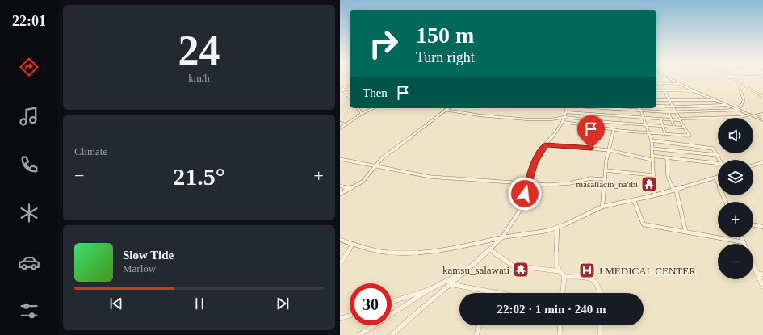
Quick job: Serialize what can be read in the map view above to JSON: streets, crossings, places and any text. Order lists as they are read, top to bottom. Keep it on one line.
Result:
{"places":{"temple":["masallacin_na'ibi","kamsu_salawati"],"hospital":["J MEDICAL CENTER"]},"page":{"tabs":"22:01","tile":[["24","km/h"],"Climate"],"turn":["150 m","Turn right"],"then":"Then","map_buttons":["+","−"],"heat":["−","21.5°","+"],"song":["Slow Tide","Marlow"],"limit":"30","trip":"22:02 · 1 min · 240 m"}}
